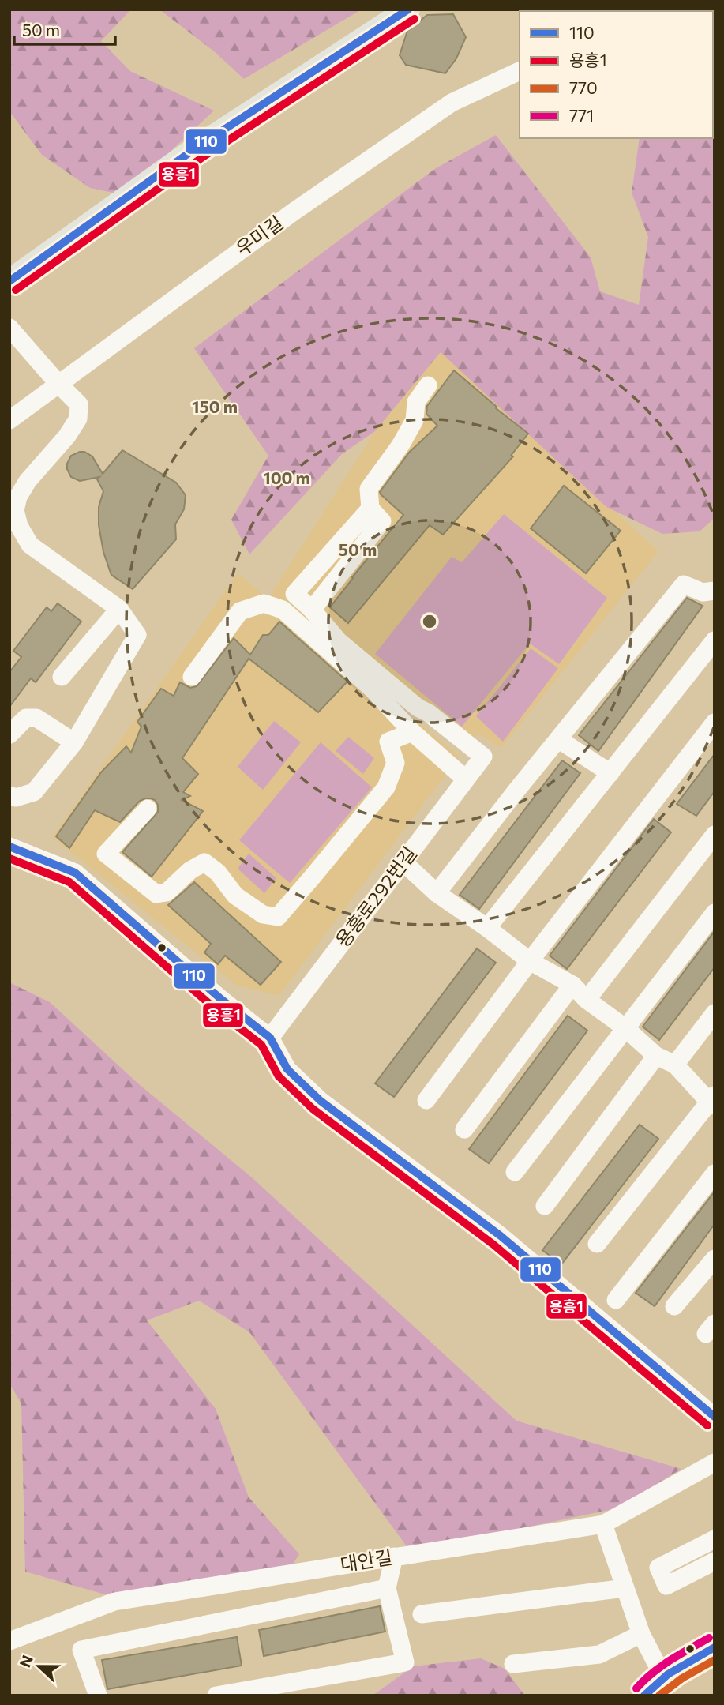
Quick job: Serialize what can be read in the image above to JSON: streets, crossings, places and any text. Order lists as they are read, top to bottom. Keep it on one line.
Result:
{"streets":{"street":["우미길","용흥로292번길","대안길"]},"lines":["transit line 110","transit line 용흥1","transit line 771","transit line 770"],"legend":["110","용흥1","770","771"],"scale_bar":"50 m","north":"left","rings":["150 m","100 m","50 m"]}
